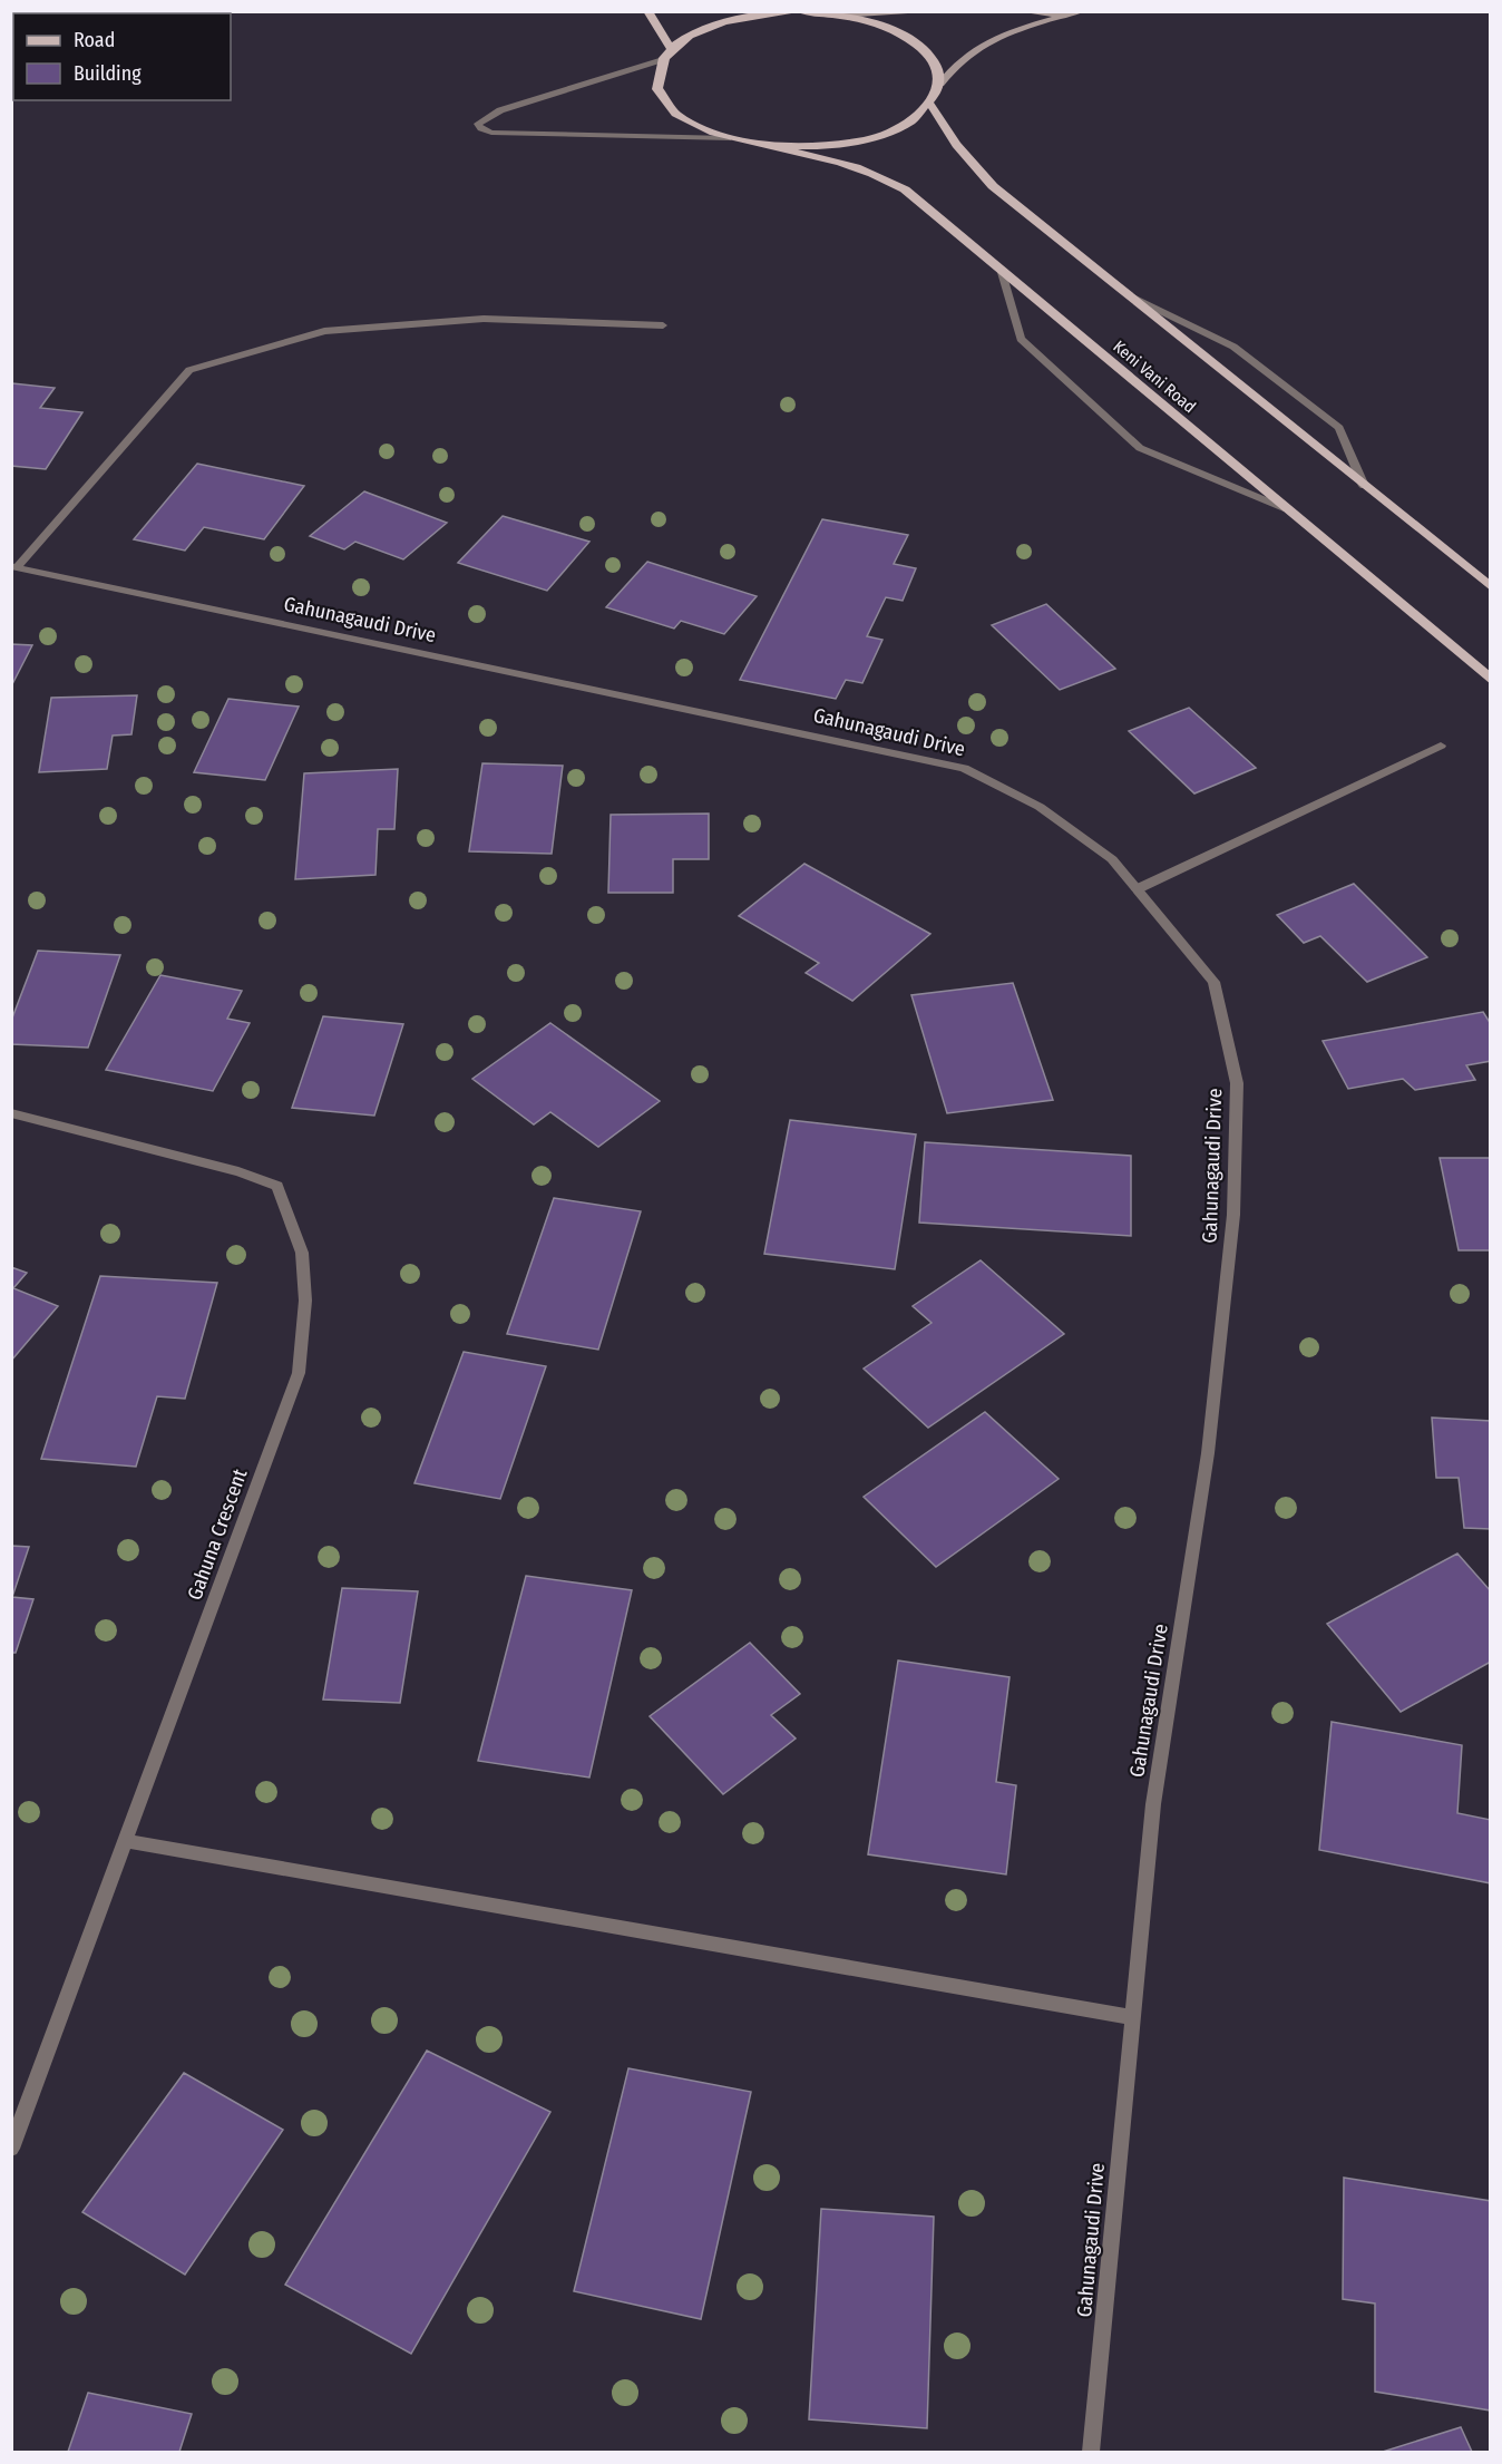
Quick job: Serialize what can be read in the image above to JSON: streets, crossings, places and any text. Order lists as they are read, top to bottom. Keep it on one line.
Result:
{"streets":{"main road":["Keni Vani Road"],"street":["Gahunagaudi Drive","Gahuna Crescent"]},"legend":["Road","Building"]}
